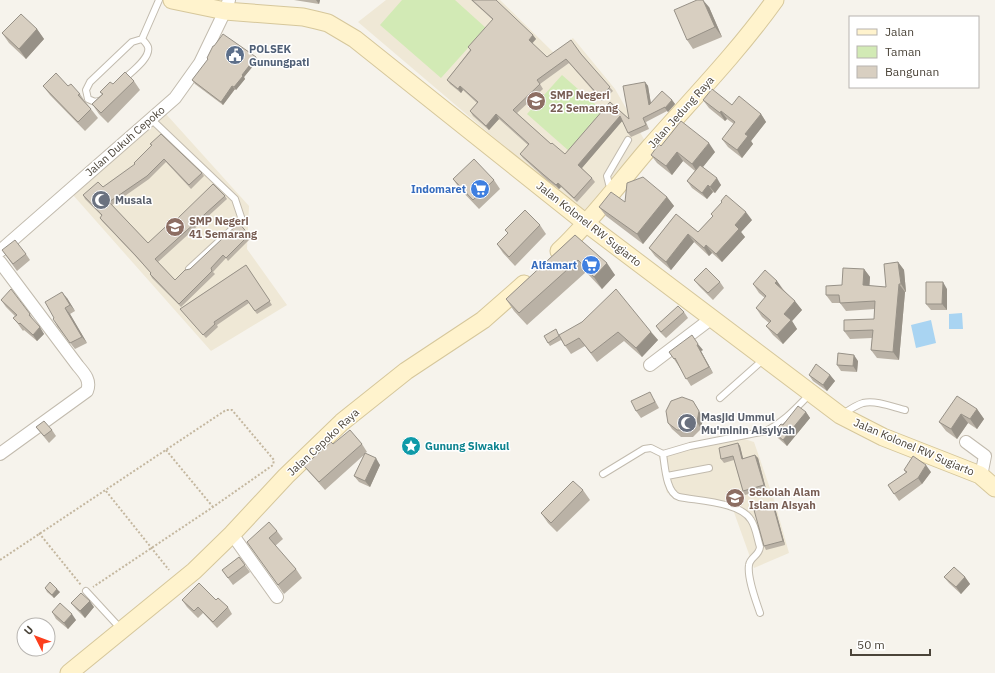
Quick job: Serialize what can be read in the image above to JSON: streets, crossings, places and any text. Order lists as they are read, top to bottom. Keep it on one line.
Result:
{"streets":{"main road":["Jalan Jedung Raya","Jalan Kolonel RW Sugiarto","Jalan Cepoko Raya"],"street":["Jalan Dukuh Cepoko"]},"crossings":[["Jalan Jedung Raya","Jalan Kolonel RW Sugiarto"],["Jalan Dukuh Cepoko","Jalan Kolonel RW Sugiarto"]],"places":{"public building":["POLSEK Gunungpati"],"school or university":["SMP Negeri 22 Semarang","SMP Negeri 41 Semarang","Sekolah Alam Islam Aisyah"],"supermarket":["Indomaret","Alfamart"],"mosque":["Musala","Masjid Ummul Mu'minin Aisyiyah"],"place":["Gunung Siwakul"]},"legend":["Jalan","Taman","Bangunan"],"scale_bar":"50 m","north":"top left"}
